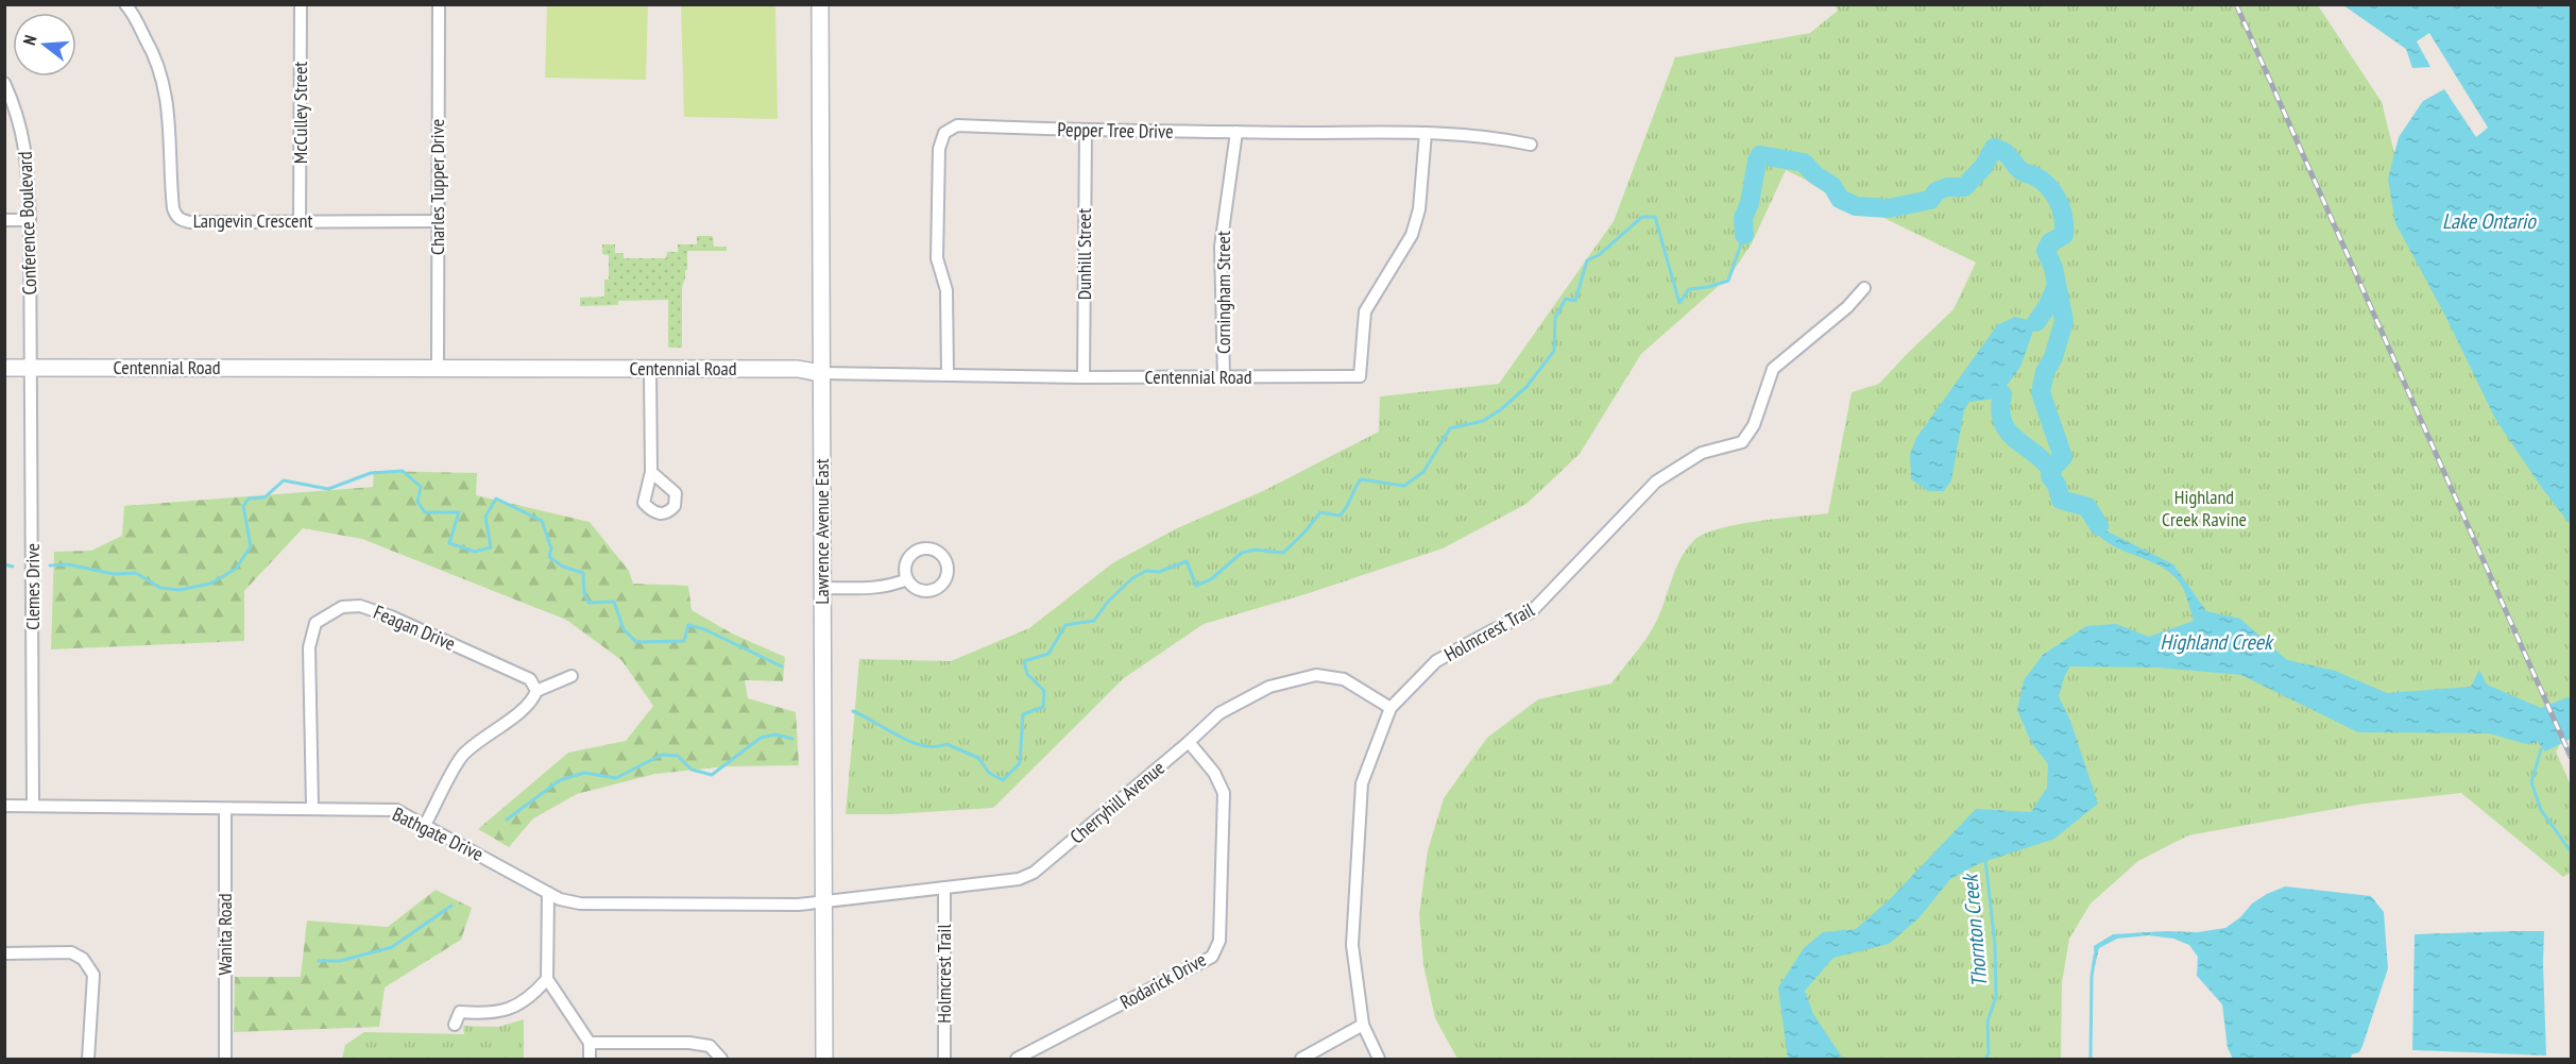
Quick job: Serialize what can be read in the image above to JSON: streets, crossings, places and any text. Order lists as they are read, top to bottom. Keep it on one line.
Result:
{"streets":{"main road":["Centennial Road","Lawrence Avenue East"],"street":["McCulley Street","Pepper Tree Drive","Charles Tupper Drive","Langevin Crescent","Conference Boulevard","Dunhill Street","Corningham Street","Clemes Drive","Feagan Drive","Holmcrest Trail","Cherryhill Avenue","Bathgate Drive","Wanita Road","Rodarick Drive"]},"crossings":[["McCulley Street","Langevin Crescent"],["Pepper Tree Drive","Dunhill Street"],["Pepper Tree Drive","Corningham Street"],["Pepper Tree Drive","Centennial Road"],["Charles Tupper Drive","Langevin Crescent"],["Charles Tupper Drive","Centennial Road"],["Conference Boulevard","Centennial Road"],["Conference Boulevard","Clemes Drive"],["Dunhill Street","Centennial Road"],["Corningham Street","Centennial Road"],["Centennial Road","Lawrence Avenue East"],["Centennial Road","Clemes Drive"],["Lawrence Avenue East","Cherryhill Avenue"],["Lawrence Avenue East","Bathgate Drive"],["Clemes Drive","Bathgate Drive"],["Feagan Drive","Bathgate Drive"],["Holmcrest Trail","Cherryhill Avenue"],["Cherryhill Avenue","Bathgate Drive"],["Cherryhill Avenue","Rodarick Drive"],["Bathgate Drive","Wanita Road"]],"water":["Lake Ontario","Highland Creek","Thornton Creek"],"parks":["Highland Creek Ravine"],"north":"left"}
